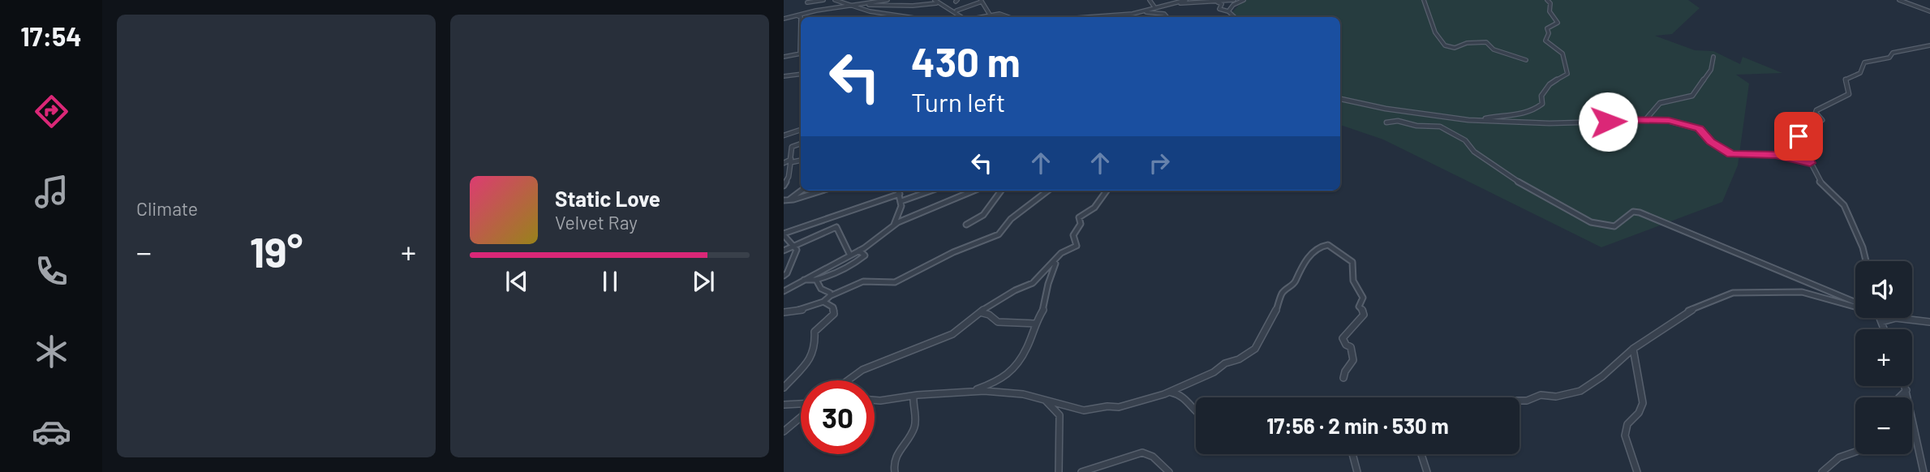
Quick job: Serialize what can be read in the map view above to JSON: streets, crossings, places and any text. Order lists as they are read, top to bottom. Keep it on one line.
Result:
{"page":{"tabs":"17:54","tile":"Climate","turn":["430 m","Turn left"],"song":["Static Love","Velvet Ray"],"heat":["−","19°","+"],"map_buttons":["+","−"],"limit":"30","trip":"17:56 · 2 min · 530 m"}}
